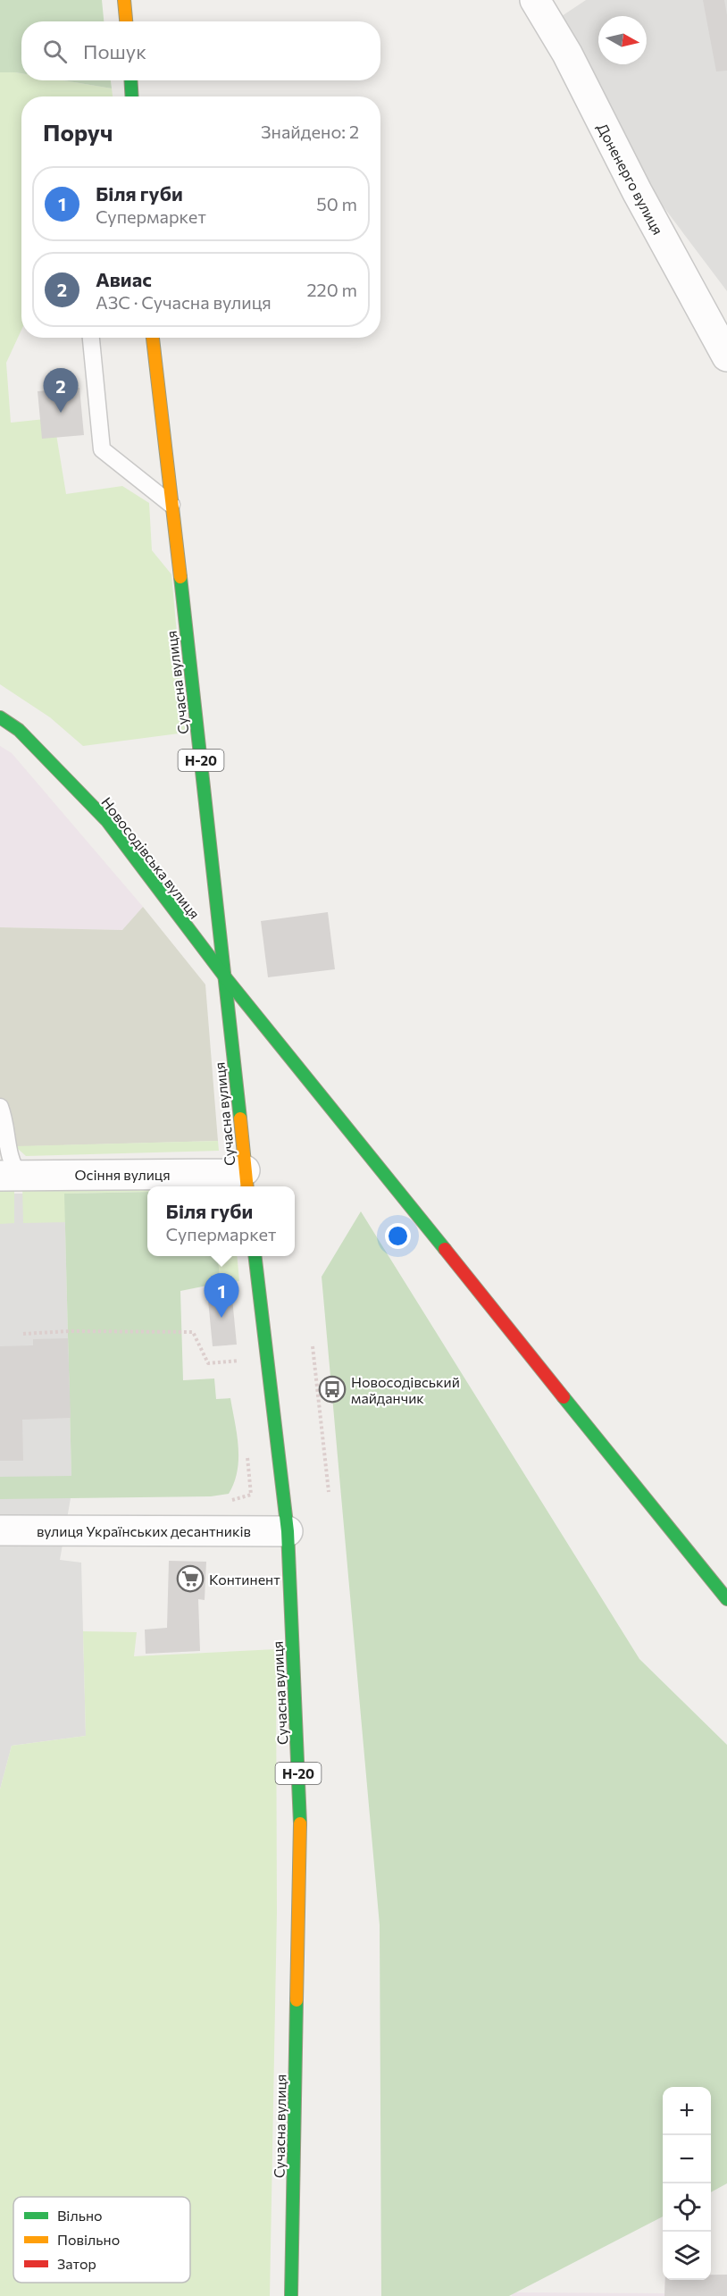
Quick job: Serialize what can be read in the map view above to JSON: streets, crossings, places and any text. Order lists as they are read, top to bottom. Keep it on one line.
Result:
{"streets":{"main road":["Сучасна вулиця","Н-20","Новосодівська вулиця"],"street":["Доненерго вулиця","Осіння вулиця","вулиця Українських десантників"]},"crossings":[["Сучасна вулиця","Новосодівська вулиця"],["Сучасна вулиця","Осіння вулиця"],["Сучасна вулиця","вулиця Українських десантників"]],"places":{"bus stop":["Новосодівський майданчик"],"supermarket":["Континент"]},"legend":["Вільно","Повільно","Затор"],"north":"right","page":{"search":"Пошук","heading":["Поруч","Знайдено: 2"],"list":[{"mark":"1","name":"Біля губи","note":"Супермаркет","value":"50 m"},{"mark":"2","name":"Авиас","note":"АЗС · Сучасна вулиця","value":"220 m"}],"pins":["2","1"],"popup":["Біля губи","Супермаркет"],"map_buttons":["+","−"]}}
